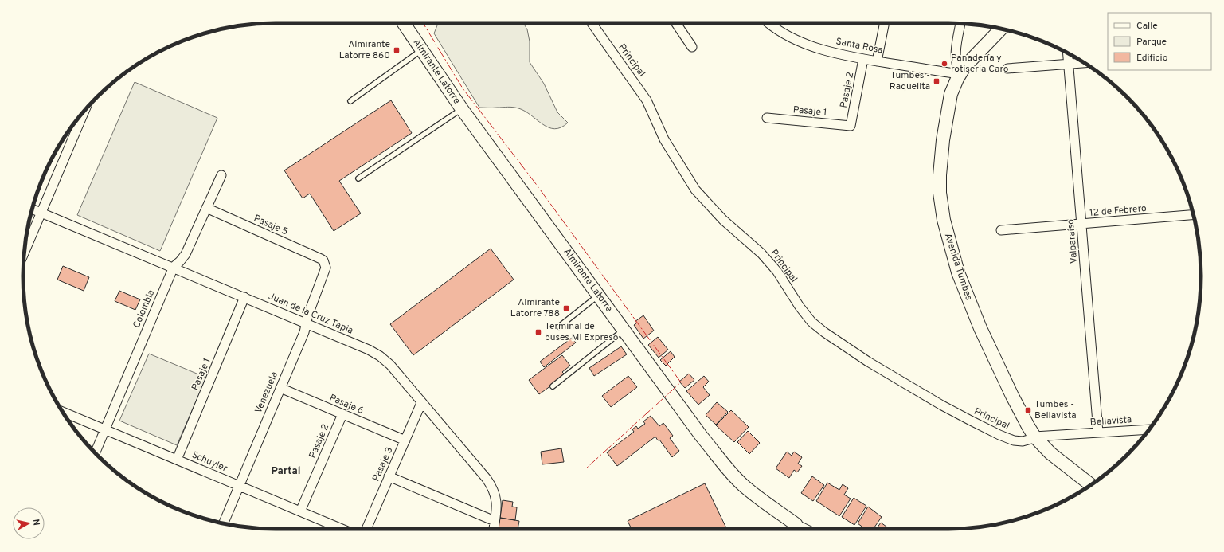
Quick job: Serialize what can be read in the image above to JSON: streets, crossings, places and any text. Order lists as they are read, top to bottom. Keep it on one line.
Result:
{"streets":{"main road":["Almirante Latorre","Avenida Tumbes"],"street":["Santa Rosa","Principal","Pasaje 2","Pasaje 1","12 de Febrero","Pasaje 5","Valparaíso","Colombia","Juan de la Cruz Tapia","Venezuela","Pasaje 6","Bellavista","Schuyler","Pasaje 3"]},"crossings":[["Santa Rosa","Pasaje 2"],["Santa Rosa","Avenida Tumbes"],["Principal","Avenida Tumbes"],["Principal","Bellavista"],["Pasaje 2","Pasaje 1"],["Pasaje 2","Pasaje 6"],["Pasaje 2","Schuyler"],["Pasaje 1","Juan de la Cruz Tapia"],["Pasaje 1","Schuyler"],["12 de Febrero","Valparaíso"],["Pasaje 5","Colombia"],["Pasaje 5","Venezuela"],["Valparaíso","Bellavista"],["Avenida Tumbes","Bellavista"],["Colombia","Juan de la Cruz Tapia"],["Colombia","Schuyler"],["Juan de la Cruz Tapia","Venezuela"],["Juan de la Cruz Tapia","Pasaje 3"],["Venezuela","Pasaje 6"],["Venezuela","Schuyler"],["Pasaje 6","Pasaje 3"]],"districts":["Partal"],"places":{"transit":["Almirante Latorre 860","Tumbes - Raquelita","Almirante Latorre 788","Terminal de buses Mi Expreso","Tumbes - Bellavista"],"other":["Panadería y rotiseria Caro"]},"legend":["Calle","Parque","Edificio"],"north":"right"}
